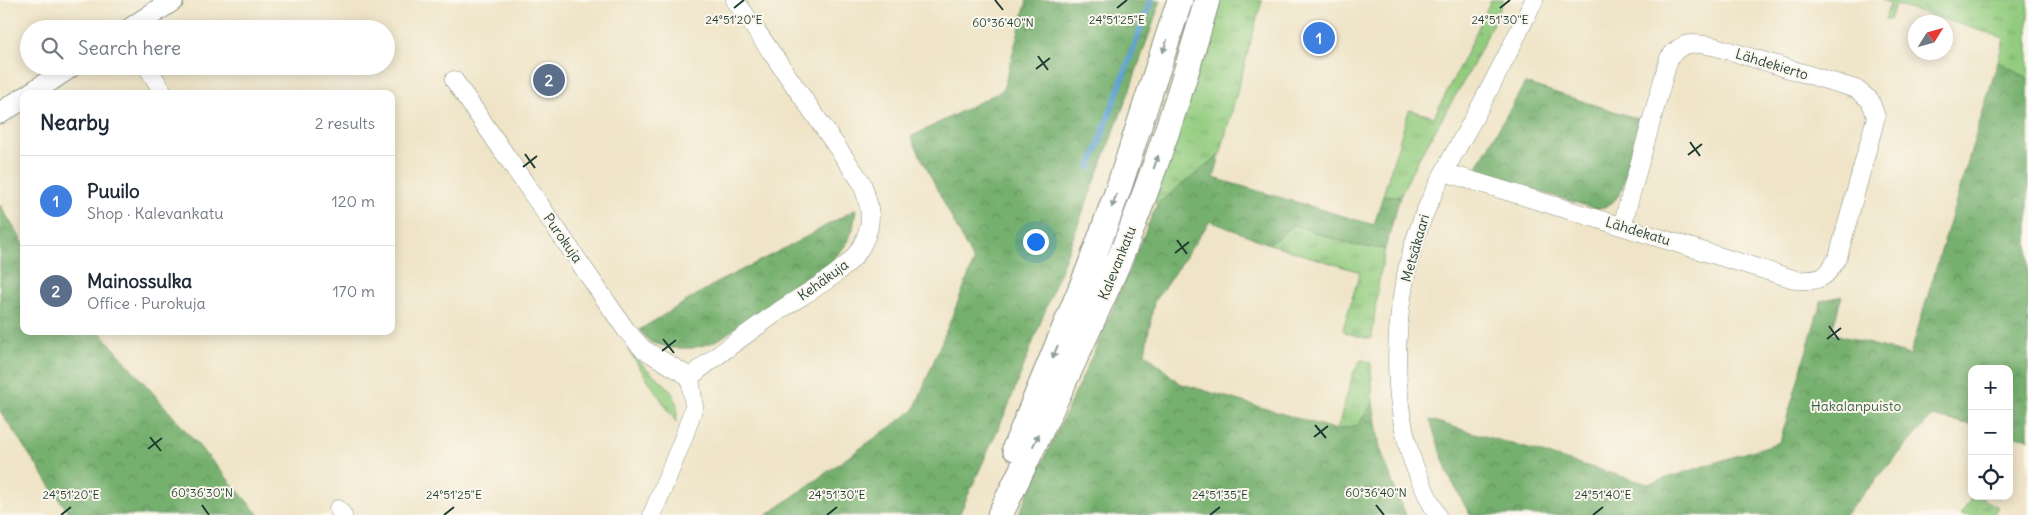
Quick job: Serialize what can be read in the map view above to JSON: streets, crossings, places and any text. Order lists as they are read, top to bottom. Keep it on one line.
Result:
{"streets":{"main road":["Kalevankatu"],"street":["Lähdekierto","Lähdekatu","Purokuja","Metsäkaari","Kehäkuja"]},"crossings":[["Lähdekierto","Lähdekatu"],["Lähdekatu","Metsäkaari"],["Purokuja","Kehäkuja"]],"parks":["Hakalanpuisto"],"north":"top right","page":{"pins":["1","2"],"search":"Search here","heading":["Nearby","2 results"],"list":[{"mark":"1","name":"Puuilo","note":"Shop · Kalevankatu","value":"120 m"},{"mark":"2","name":"Mainossulka","note":"Office · Purokuja","value":"170 m"}],"map_buttons":["+","−"]},"coordinates":["24°51'20\"E","24°51'25\"E","24°51'30\"E","60°36'40\"N","60°36'30\"N","24°51'35\"E","24°51'40\"E"]}
